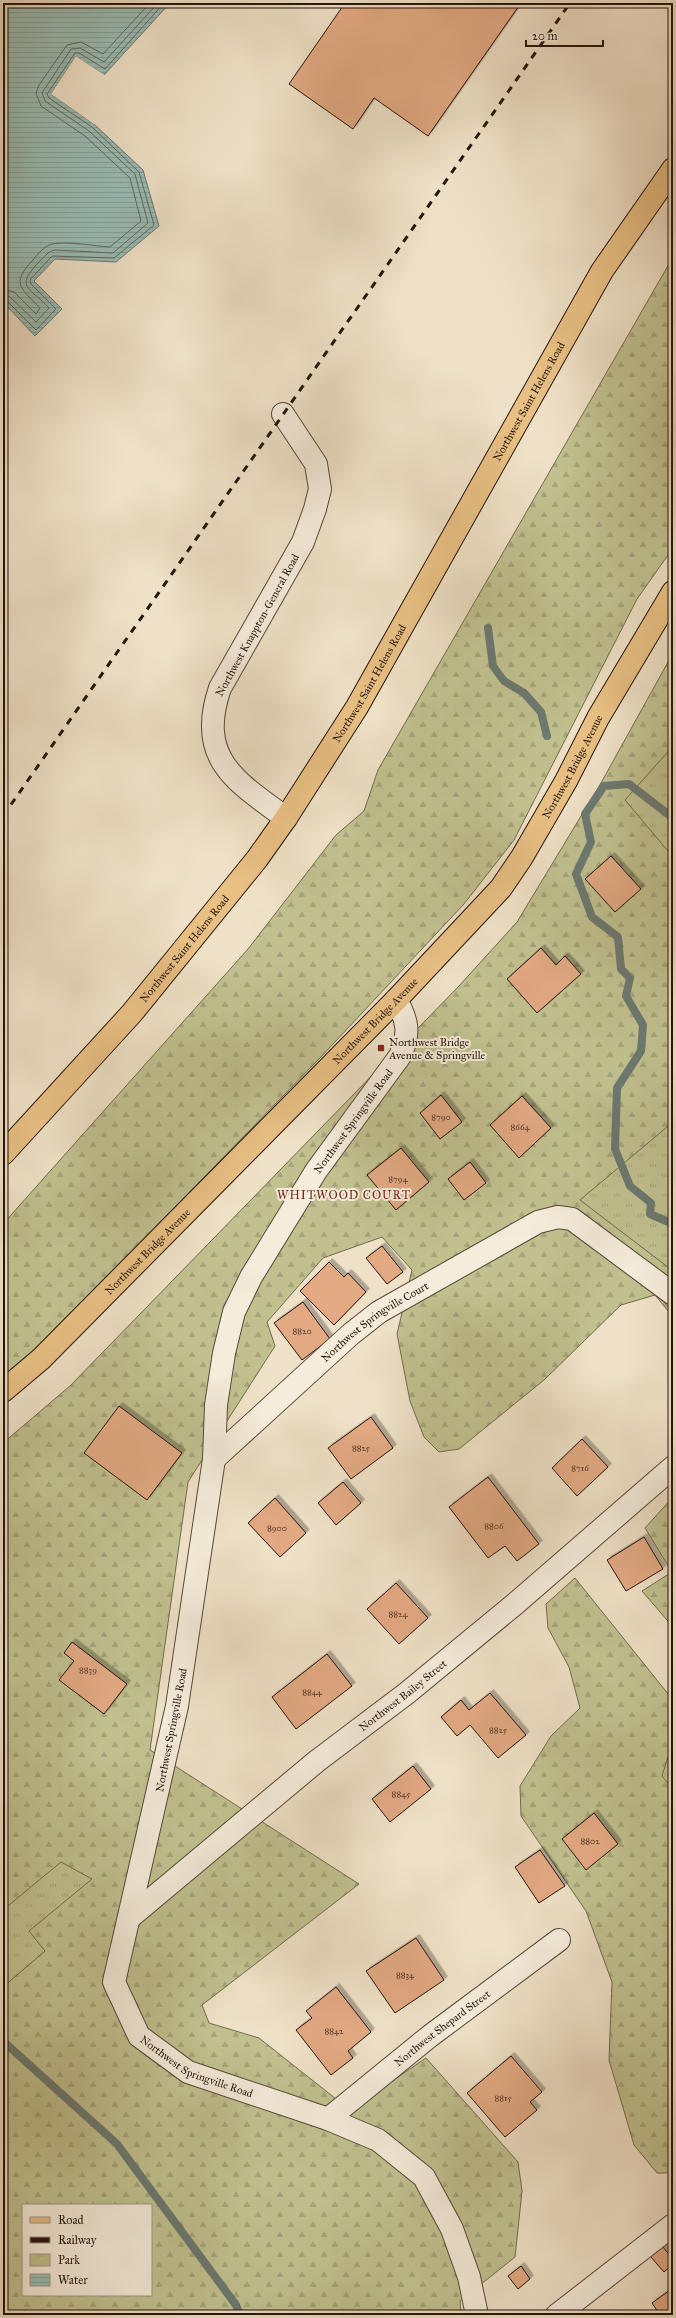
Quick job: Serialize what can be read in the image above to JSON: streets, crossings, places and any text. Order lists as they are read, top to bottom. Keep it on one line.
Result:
{"streets":{"main road":["Northwest Saint Helens Road","Northwest Bridge Avenue"],"street":["Northwest Knappton-General Road","Northwest Springville Road","Northwest Springville Court","Northwest Bailey Street","Northwest Shepard Street"]},"crossings":[["Northwest Saint Helens Road","Northwest Knappton-General Road"],["Northwest Bridge Avenue","Northwest Springville Road"],["Northwest Springville Road","Northwest Springville Court"],["Northwest Springville Road","Northwest Bailey Street"],["Northwest Springville Road","Northwest Shepard Street"]],"districts":["WHITWOOD COURT"],"places":{"transit":["Northwest Bridge Avenue & Springville"]},"house_numbers":["8790","8664","8794","8820","8825","8716","8806","8900","8824","8839","8844","8825","8845","8802","8834","8842","8815"],"legend":["Road","Railway","Park","Water"],"scale_bar":"20 m"}
